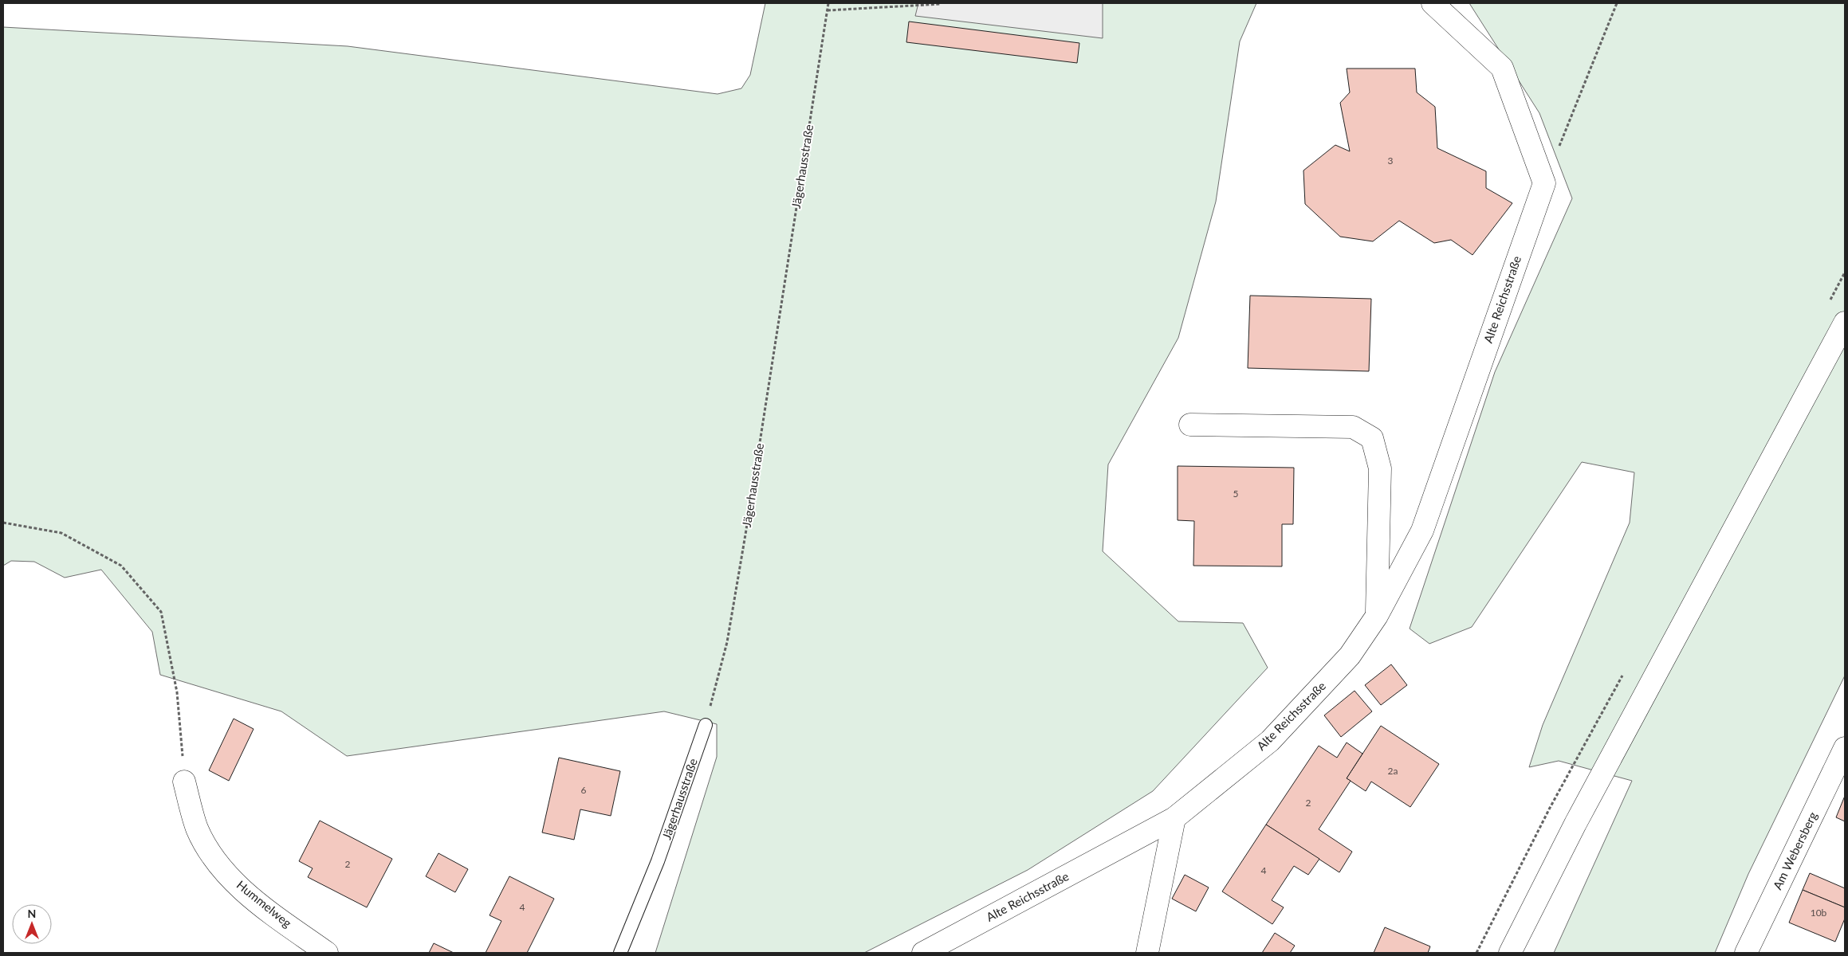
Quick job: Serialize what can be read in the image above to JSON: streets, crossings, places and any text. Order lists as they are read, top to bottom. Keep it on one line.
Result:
{"streets":{"street":["Alte Reichsstraße","Am Webersberg","Hummelweg"],"lane":["Jägerhausstraße"]},"house_numbers":["3","5","2a","6","2","2","4","4","10b"],"north":"top"}
